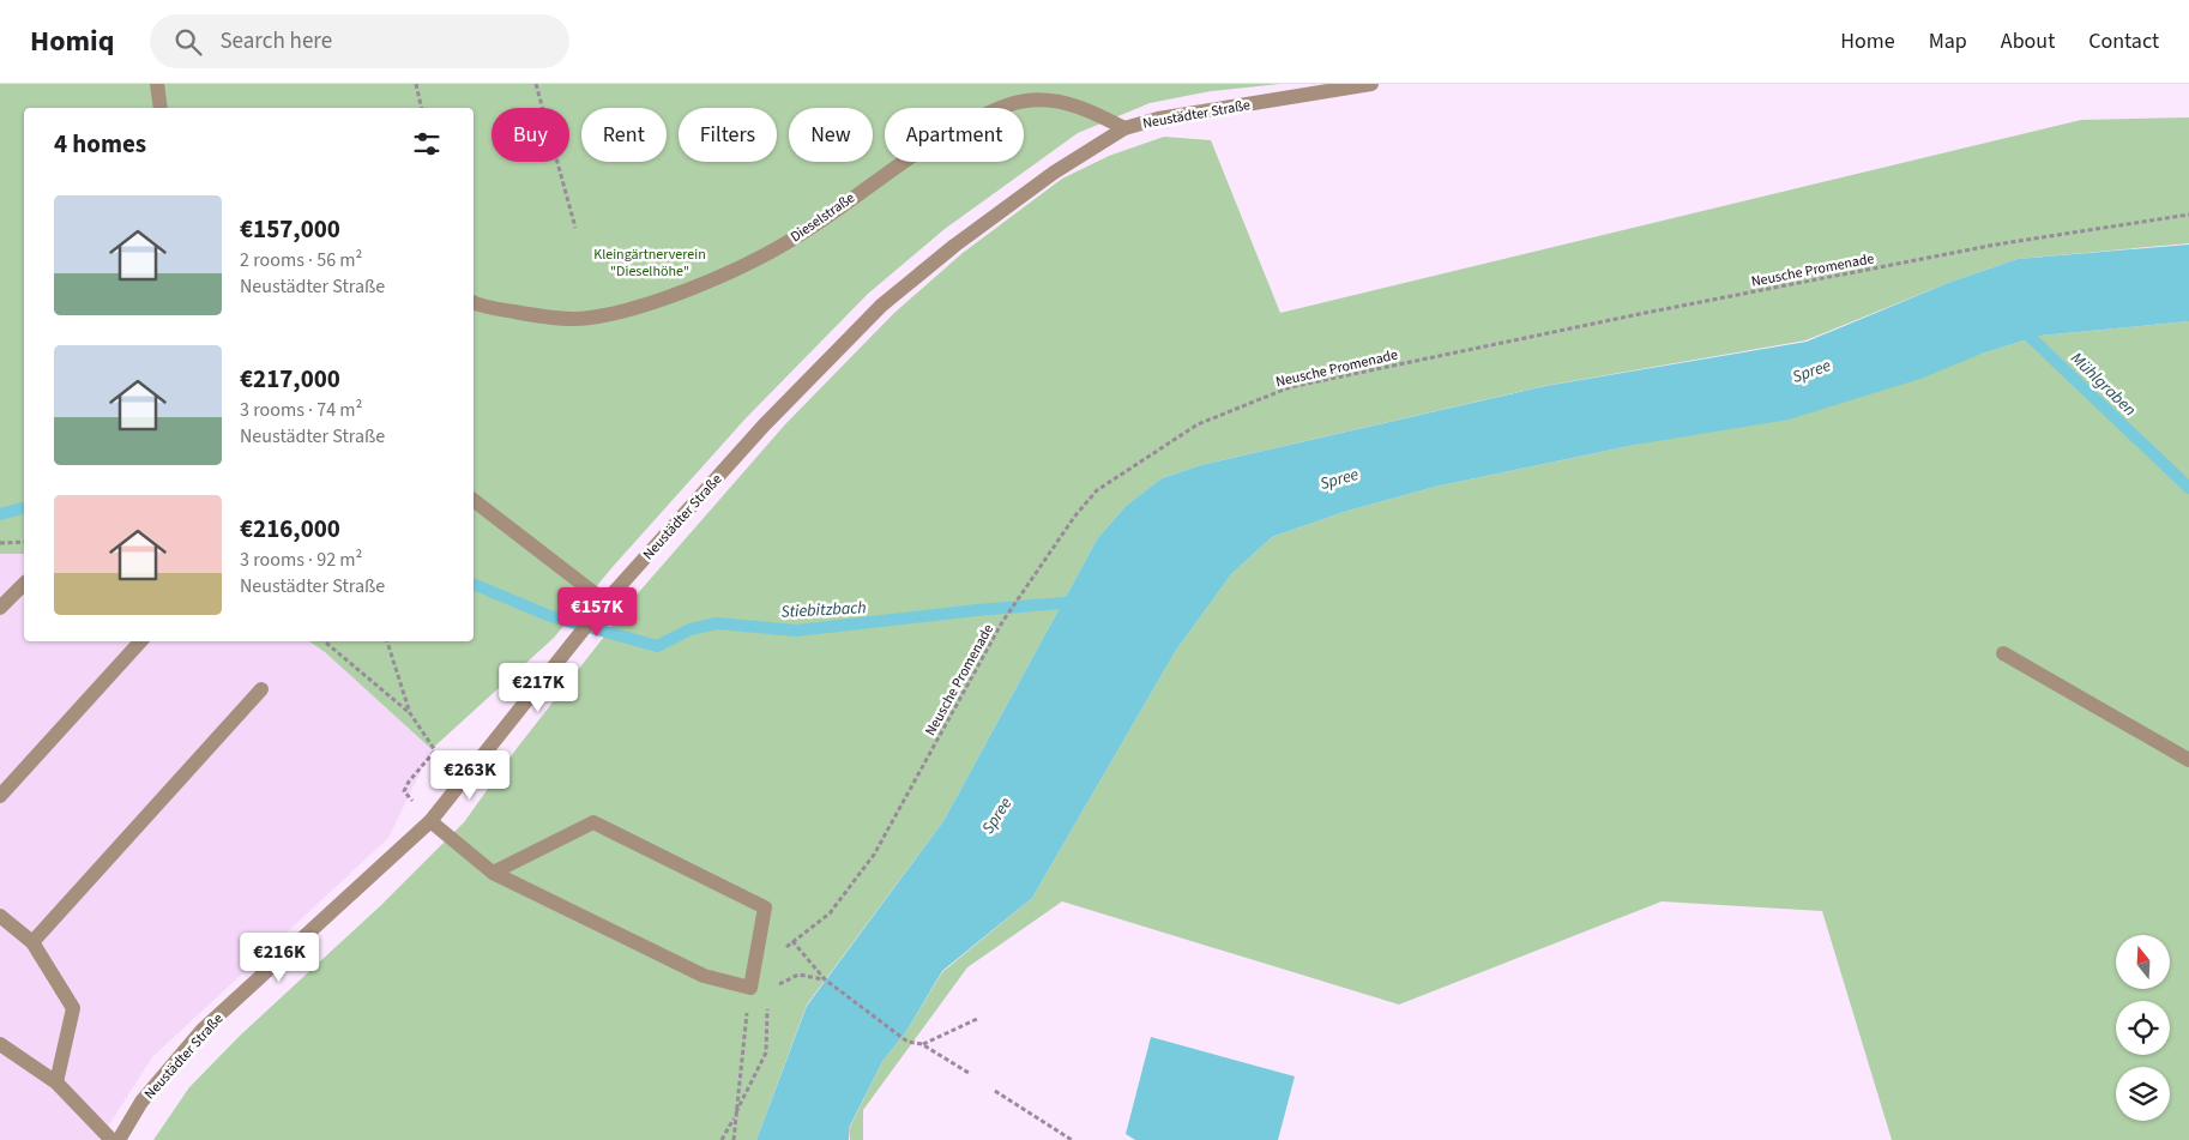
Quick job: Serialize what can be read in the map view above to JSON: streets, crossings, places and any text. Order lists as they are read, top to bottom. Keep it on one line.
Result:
{"streets":{"street":["Neustädter Straße","Dieselstraße"],"path":["Neusche Promenade"]},"crossings":[["Neustädter Straße","Dieselstraße"]],"water":["Spree","Mühlgraben","Stiebitzbach"],"parks":["Kleingärtnerverein \"Dieselhöhe\""],"north":"top","page":{"header":"Homiq","search":"Search here","nav":["Home","Map","About","Contact"],"chip":["Buy","Rent","Filters","New","Apartment"],"heading":"4 homes","list":[{"name":"€157,000","note":"2 rooms · 56 m² · Neustädter Straße"},{"name":"€217,000","note":"3 rooms · 74 m² · Neustädter Straße"},{"name":"€216,000","note":"3 rooms · 92 m² · Neustädter Straße"}],"price":["€157K","€217K","€263K","€216K"]}}
